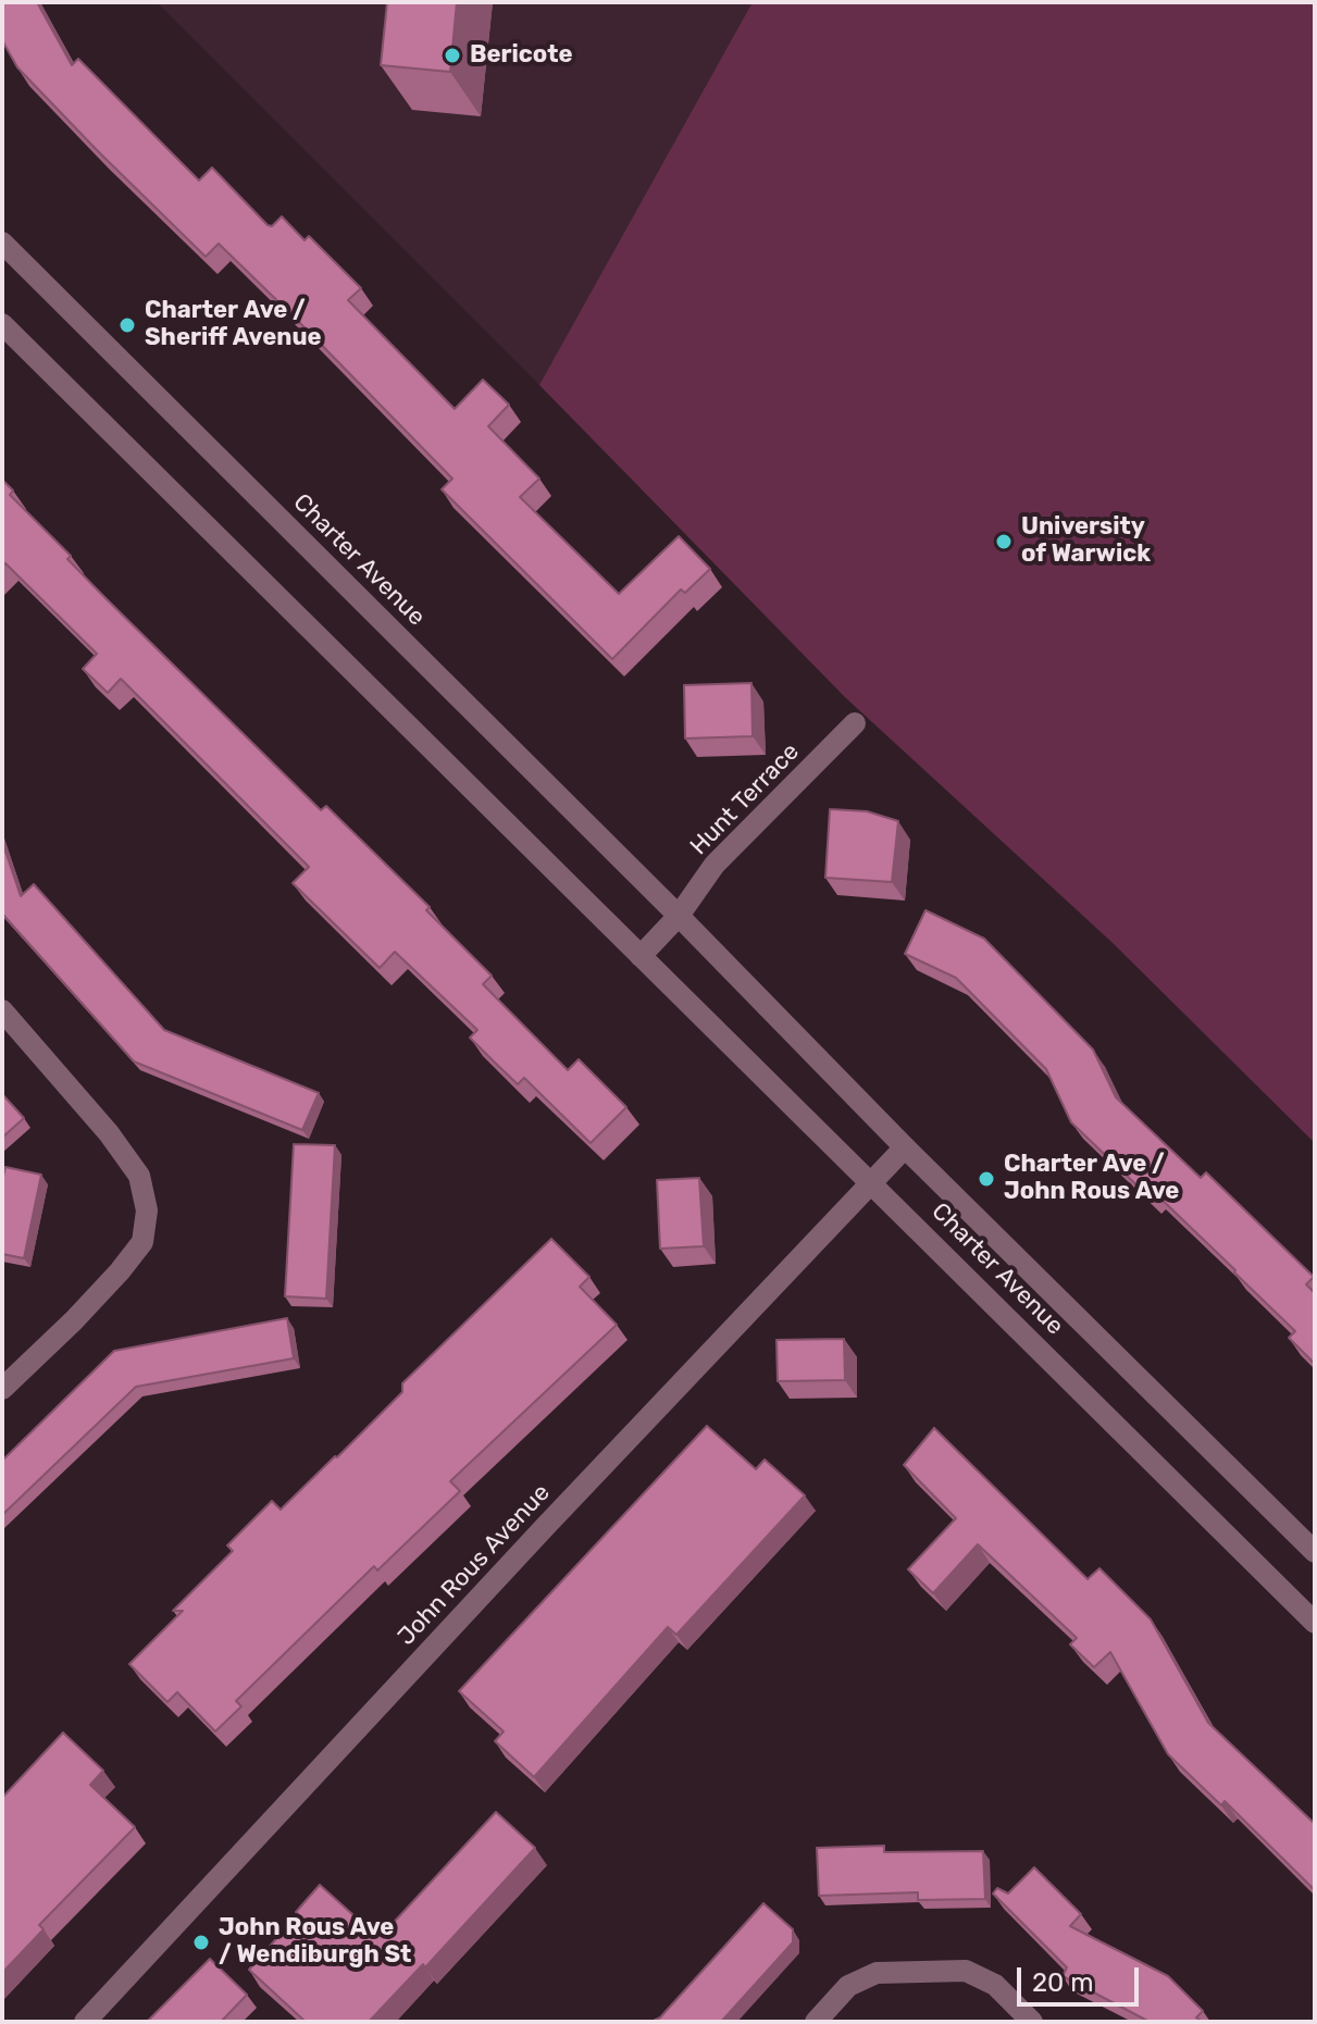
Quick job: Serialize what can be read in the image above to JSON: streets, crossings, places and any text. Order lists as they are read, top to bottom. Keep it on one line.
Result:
{"streets":{"street":["Charter Avenue","Hunt Terrace","John Rous Avenue"]},"crossings":[["Charter Avenue","Hunt Terrace"],["Charter Avenue","John Rous Avenue"]],"places":["Bericote","Charter Ave / Sheriff Avenue","University of Warwick","Charter Ave / John Rous Ave","John Rous Ave / Wendiburgh St"],"scale_bar":"20 m"}
